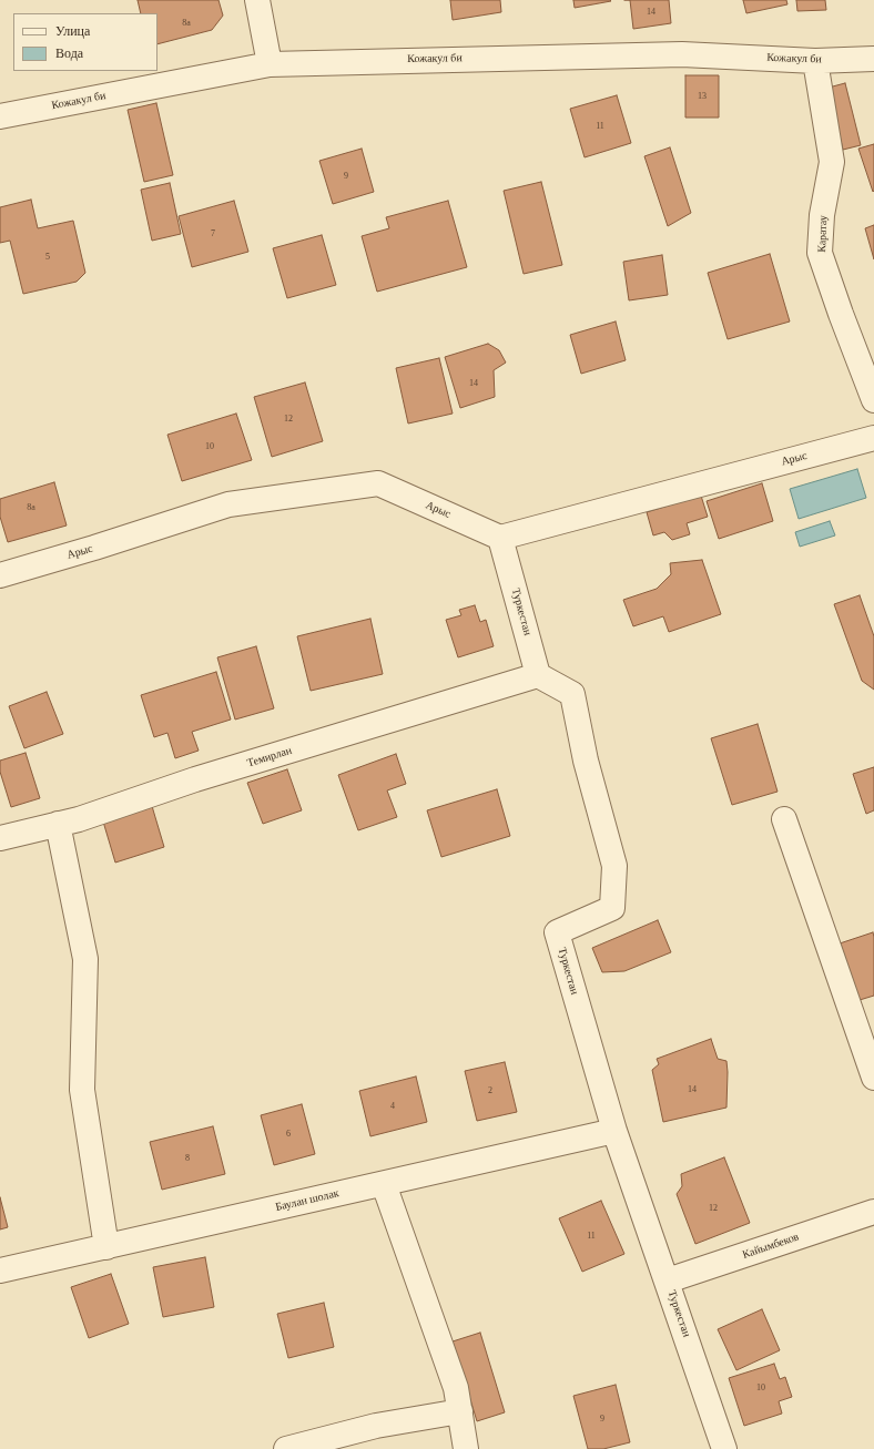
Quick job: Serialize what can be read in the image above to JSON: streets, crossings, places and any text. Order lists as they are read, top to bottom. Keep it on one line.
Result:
{"streets":{"street":["Кожакул би","Каратау","Арыс","Туркестан","Темирлан","Баулан шолак","Кайымбеков"]},"crossings":[["Кожакул би","Каратау"],["Арыс","Туркестан"],["Туркестан","Темирлан"],["Туркестан","Баулан шолак"],["Туркестан","Кайымбеков"]],"house_numbers":["14","8а","13","11","9","7","5","14","12","10","8а","14","2","4","6","8","12","11","10","9"],"legend":["Улица","Вода"]}
